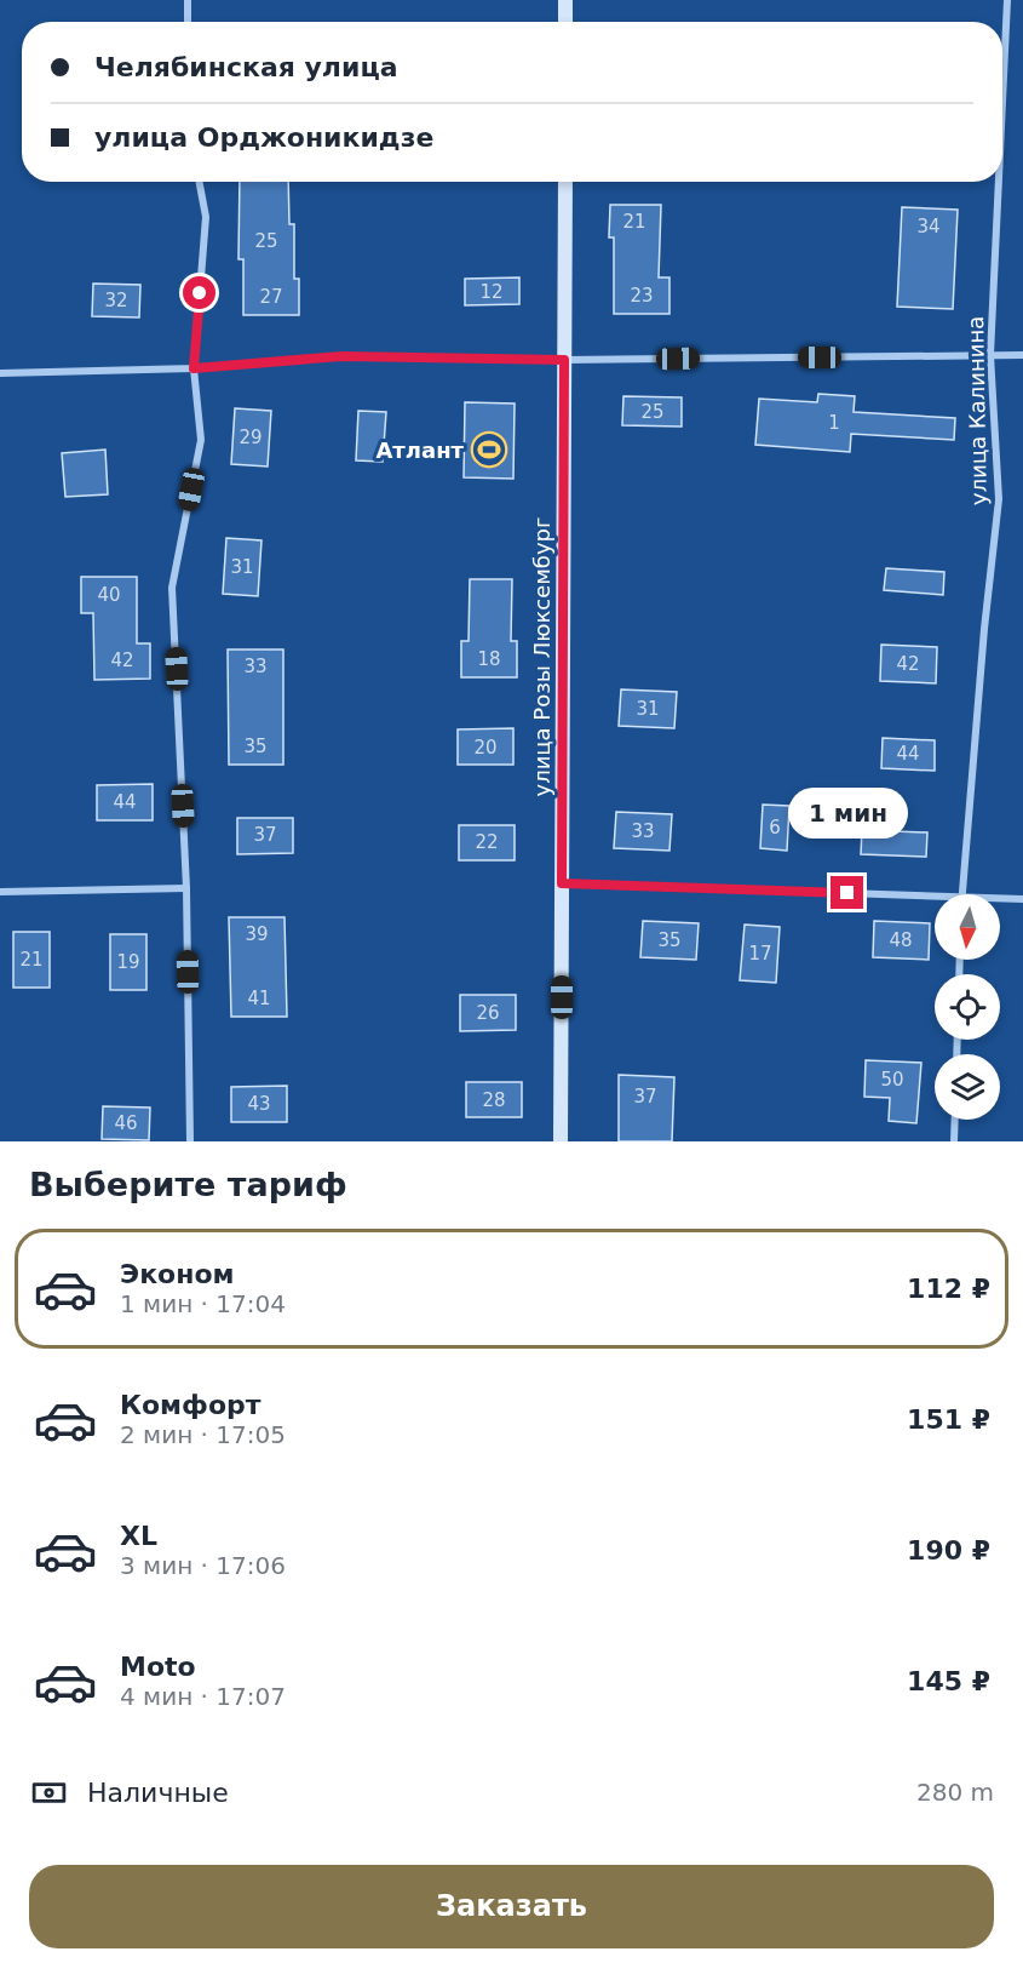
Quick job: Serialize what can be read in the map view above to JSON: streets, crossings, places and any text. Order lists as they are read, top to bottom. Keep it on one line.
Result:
{"streets":{"street":["улица Калинина","улица Розы Люксембург"]},"places":{"sports":["Атлант"]},"house_numbers":["21","34","25","12","23","27","32","25","1","29","31","40","18","42","42","33","31","35","20","44","44","6","33","37","22","39","35","48","17","21","19","41","26","50","37","28","43","46"],"north":"bottom","page":{"banner":["Челябинская улица","улица Орджоникидзе"],"bubble":"1 мин","heading":"Выберите тариф","list":[{"name":"Эконом","note":"1 мин · 17:04","value":"112 ₽"},{"name":"Комфорт","note":"2 мин · 17:05","value":"151 ₽"},{"name":"XL","note":"3 мин · 17:06","value":"190 ₽"},{"name":"Moto","note":"4 мин · 17:07","value":"145 ₽"}],"pay":["Наличные","280 m"],"buttons":"Заказать"}}
